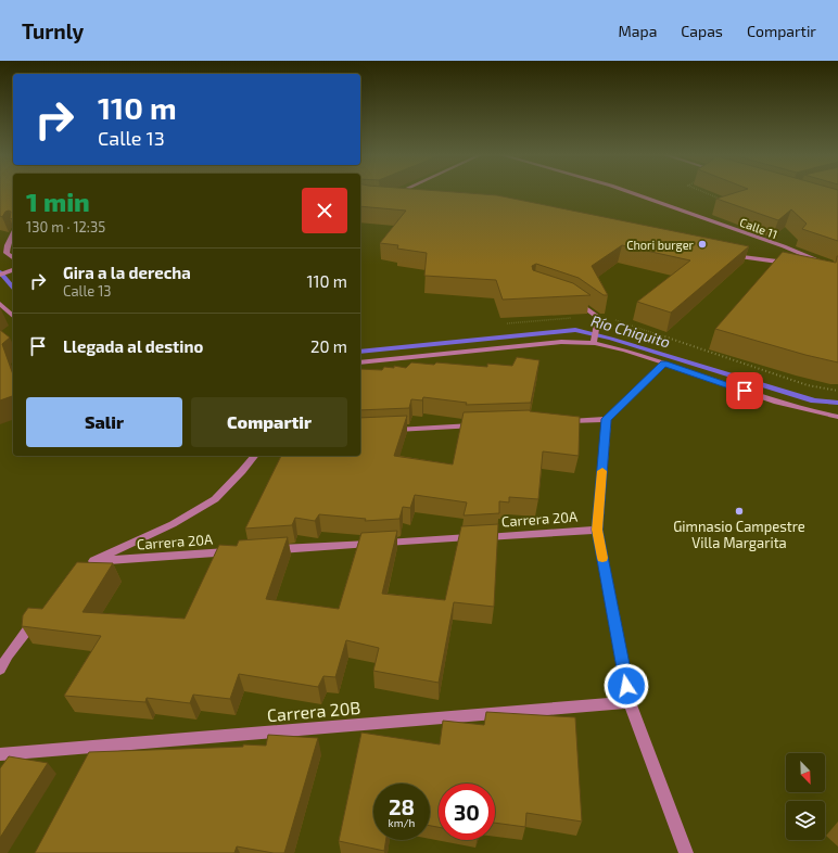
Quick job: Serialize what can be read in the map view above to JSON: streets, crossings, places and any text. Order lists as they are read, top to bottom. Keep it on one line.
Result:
{"streets":{"street":["Calle 11","Carrera 20A","Carrera 20B"]},"water":["Río Chiquito"],"places":["Chori burger","Gimnasio Campestre Villa Margarita"],"north":"bottom right","page":{"header":"Turnly","nav":["Mapa","Capas","Compartir"],"turn":["110 m","Calle 13"],"heading":["1 min","130 m · 12:35"],"list":[{"name":"Gira a la derecha","note":"Calle 13","value":"110 m"},{"name":"Llegada al destino","value":"20 m"}],"buttons":["Salir","Compartir"],"speed":"28 km/h","limit":"30"}}
